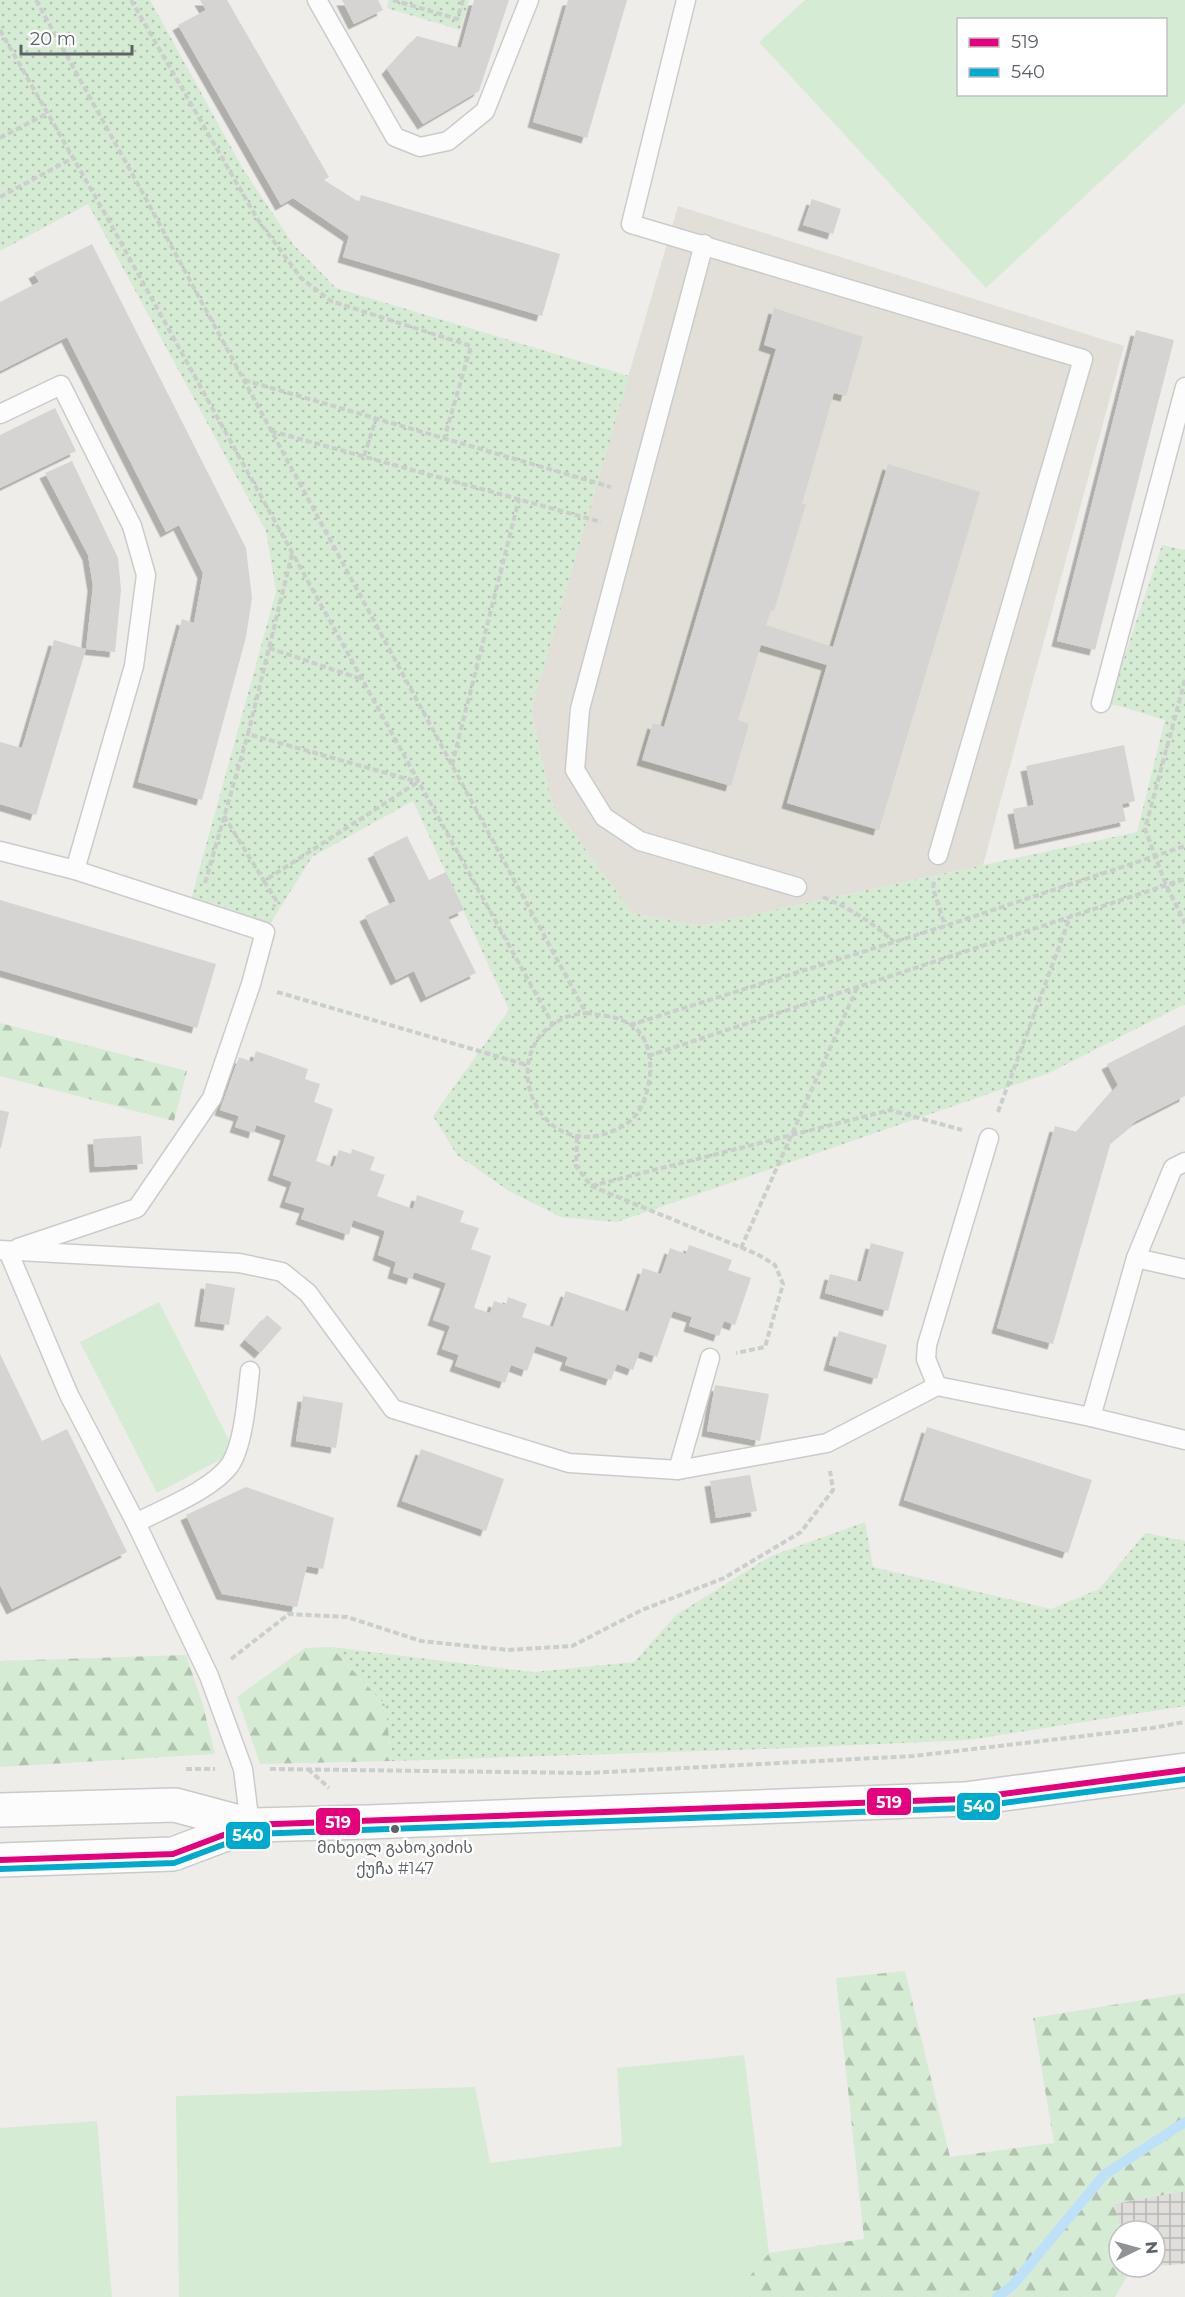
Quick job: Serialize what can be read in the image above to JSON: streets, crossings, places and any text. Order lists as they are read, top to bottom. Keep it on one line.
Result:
{"places":["მიხეილ გახოკიძის ქუჩა #147"],"lines":["transit line 519","transit line 540"],"legend":["519","540"],"scale_bar":"20 m","north":"right"}
